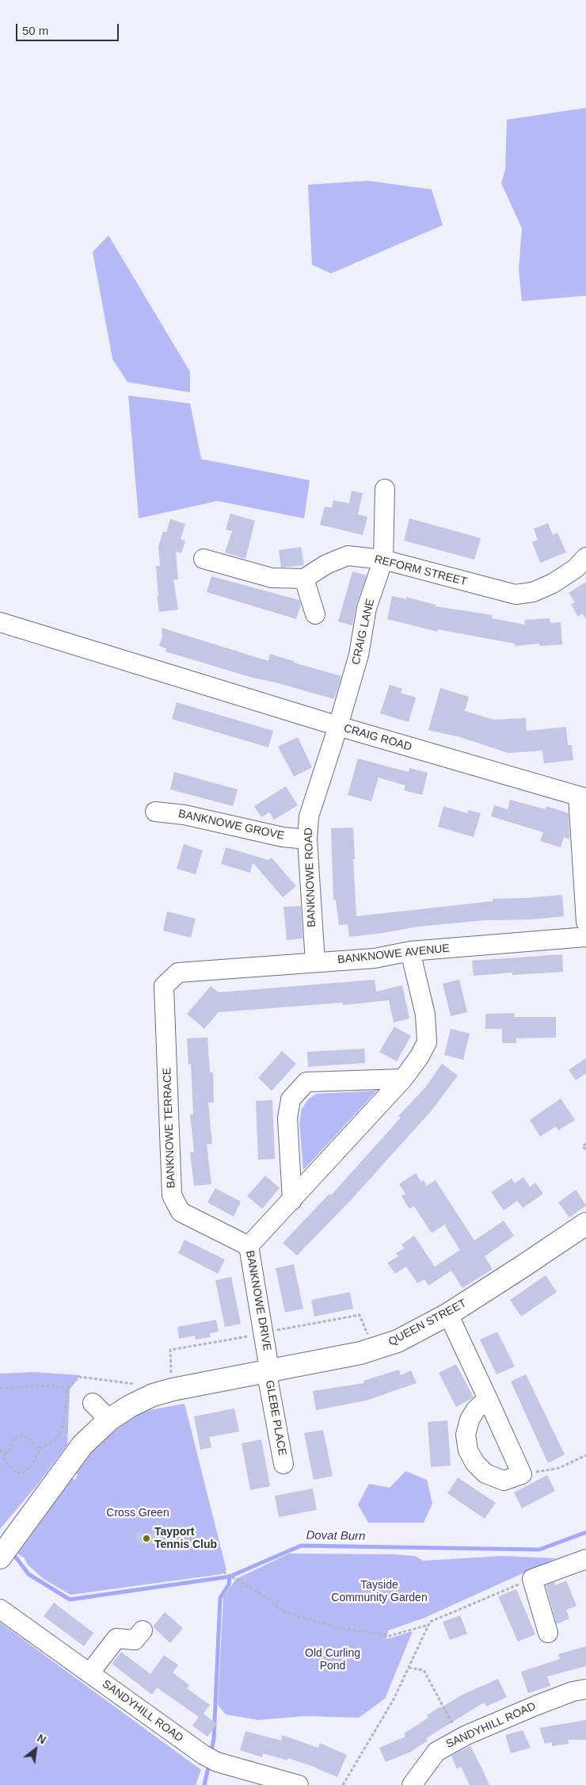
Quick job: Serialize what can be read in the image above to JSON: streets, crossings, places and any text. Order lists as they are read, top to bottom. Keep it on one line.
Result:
{"streets":{"main road":["QUEEN STREET"],"street":["REFORM STREET","CRAIG LANE","CRAIG ROAD","BANKNOWE GROVE","BANKNOWE ROAD","BANKNOWE AVENUE","BANKNOWE TERRACE","BANKNOWE DRIVE","GLEBE PLACE","SANDYHILL ROAD"]},"crossings":[["REFORM STREET","CRAIG LANE"],["CRAIG LANE","CRAIG ROAD"],["CRAIG LANE","BANKNOWE ROAD"],["CRAIG ROAD","BANKNOWE ROAD"],["BANKNOWE GROVE","BANKNOWE ROAD"],["BANKNOWE ROAD","BANKNOWE AVENUE"],["BANKNOWE AVENUE","BANKNOWE TERRACE"],["BANKNOWE AVENUE","BANKNOWE DRIVE"],["BANKNOWE TERRACE","BANKNOWE DRIVE"],["BANKNOWE DRIVE","QUEEN STREET"],["BANKNOWE DRIVE","GLEBE PLACE"],["QUEEN STREET","GLEBE PLACE"]],"water":["Dovat Burn"],"parks":["Cross Green","Tayside Community Garden","Old Curling Pond"],"places":["Tayport Tennis Club"],"scale_bar":"50 m","north":"top right"}
